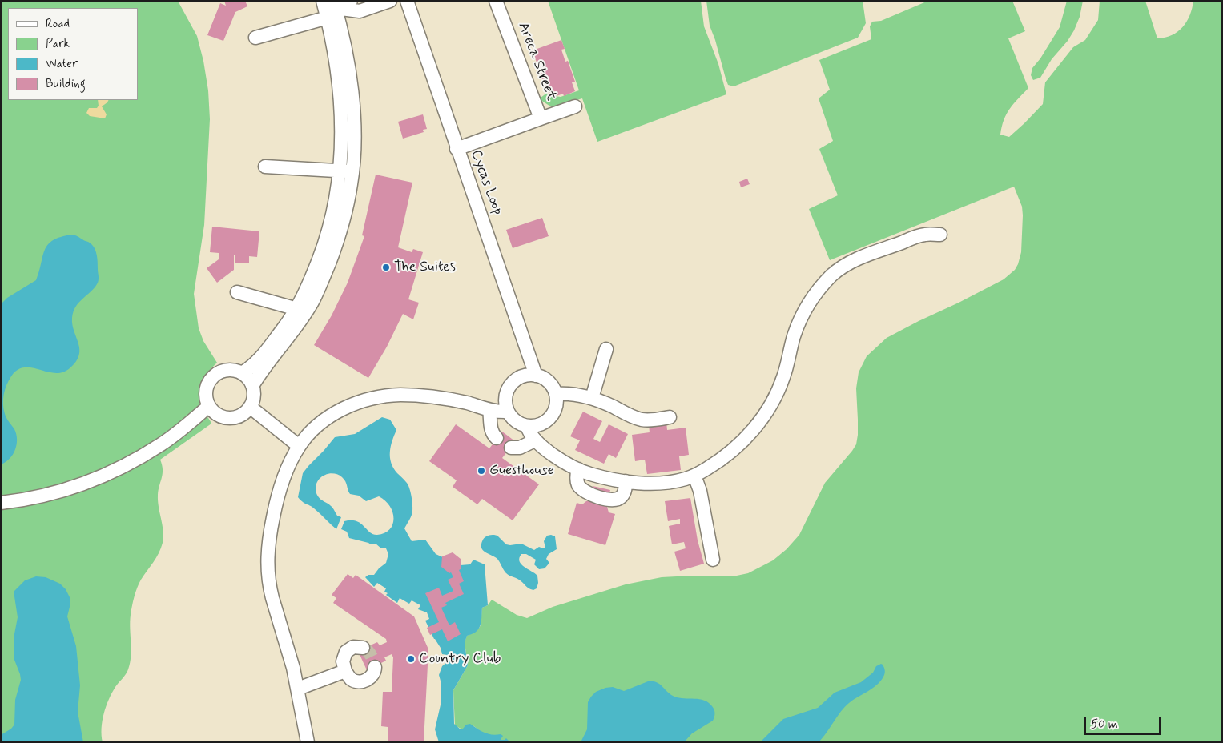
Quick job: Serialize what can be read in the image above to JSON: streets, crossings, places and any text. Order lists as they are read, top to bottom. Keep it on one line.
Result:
{"streets":{"street":["Areca Street","Cycas Loop"]},"crossings":[["Areca Street","Cycas Loop"]],"places":["The Suites","Guesthouse","Country Club"],"legend":["Road","Park","Water","Building"],"scale_bar":"50 m"}
